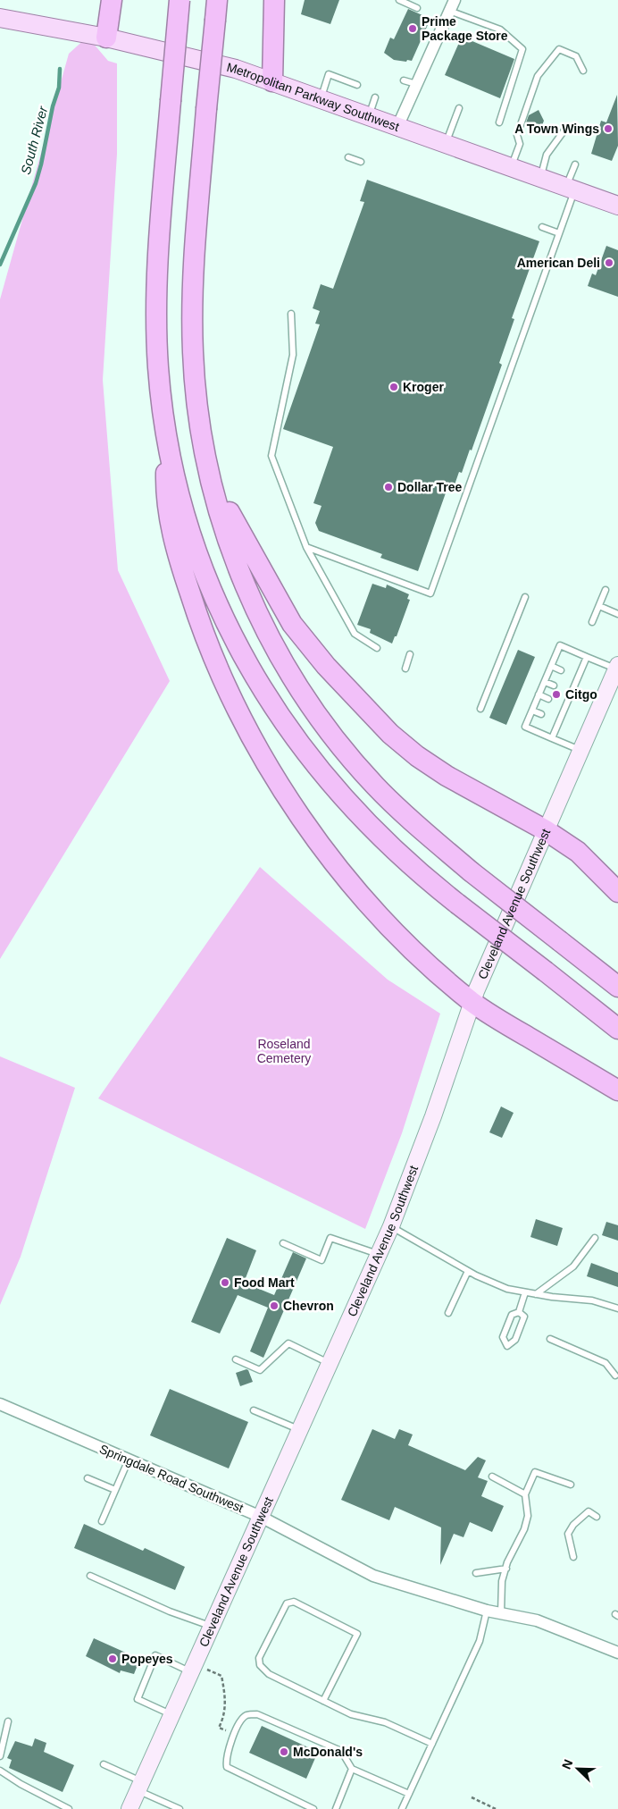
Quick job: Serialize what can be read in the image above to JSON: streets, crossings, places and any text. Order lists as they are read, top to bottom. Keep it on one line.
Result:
{"streets":{"main road":["Metropolitan Parkway Southwest","Cleveland Avenue Southwest"],"street":["Springdale Road Southwest"]},"crossings":[["Cleveland Avenue Southwest","Springdale Road Southwest"]],"water":["South River"],"parks":["Roseland Cemetery"],"places":["Prime Package Store","A Town Wings","American Deli","Kroger","Dollar Tree","Citgo","Food Mart","Chevron","Popeyes","McDonald's"],"north":"top left"}
